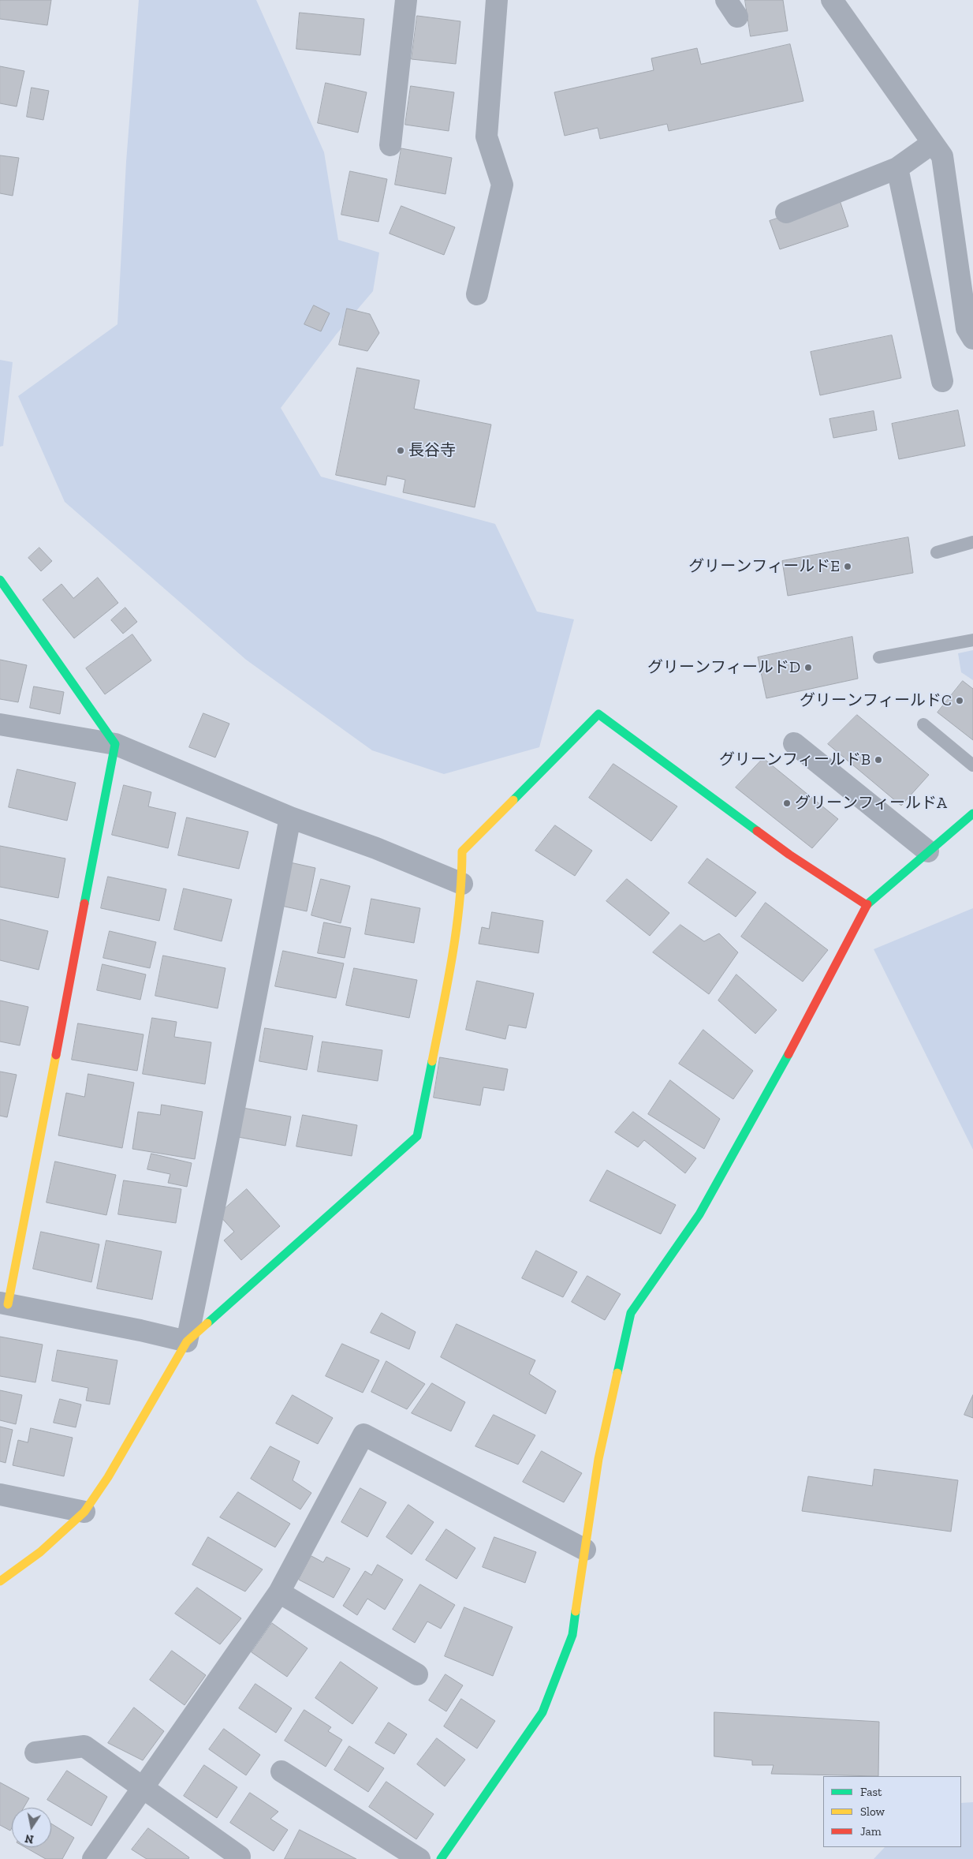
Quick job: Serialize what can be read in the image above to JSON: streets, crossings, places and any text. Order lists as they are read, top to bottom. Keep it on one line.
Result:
{"places":["長谷寺","グリーンフィールドE","グリーンフィールドD","グリーンフィールドC","グリーンフィールドB","グリーンフィールドA"],"legend":["Fast","Slow","Jam"],"north":"bottom"}
